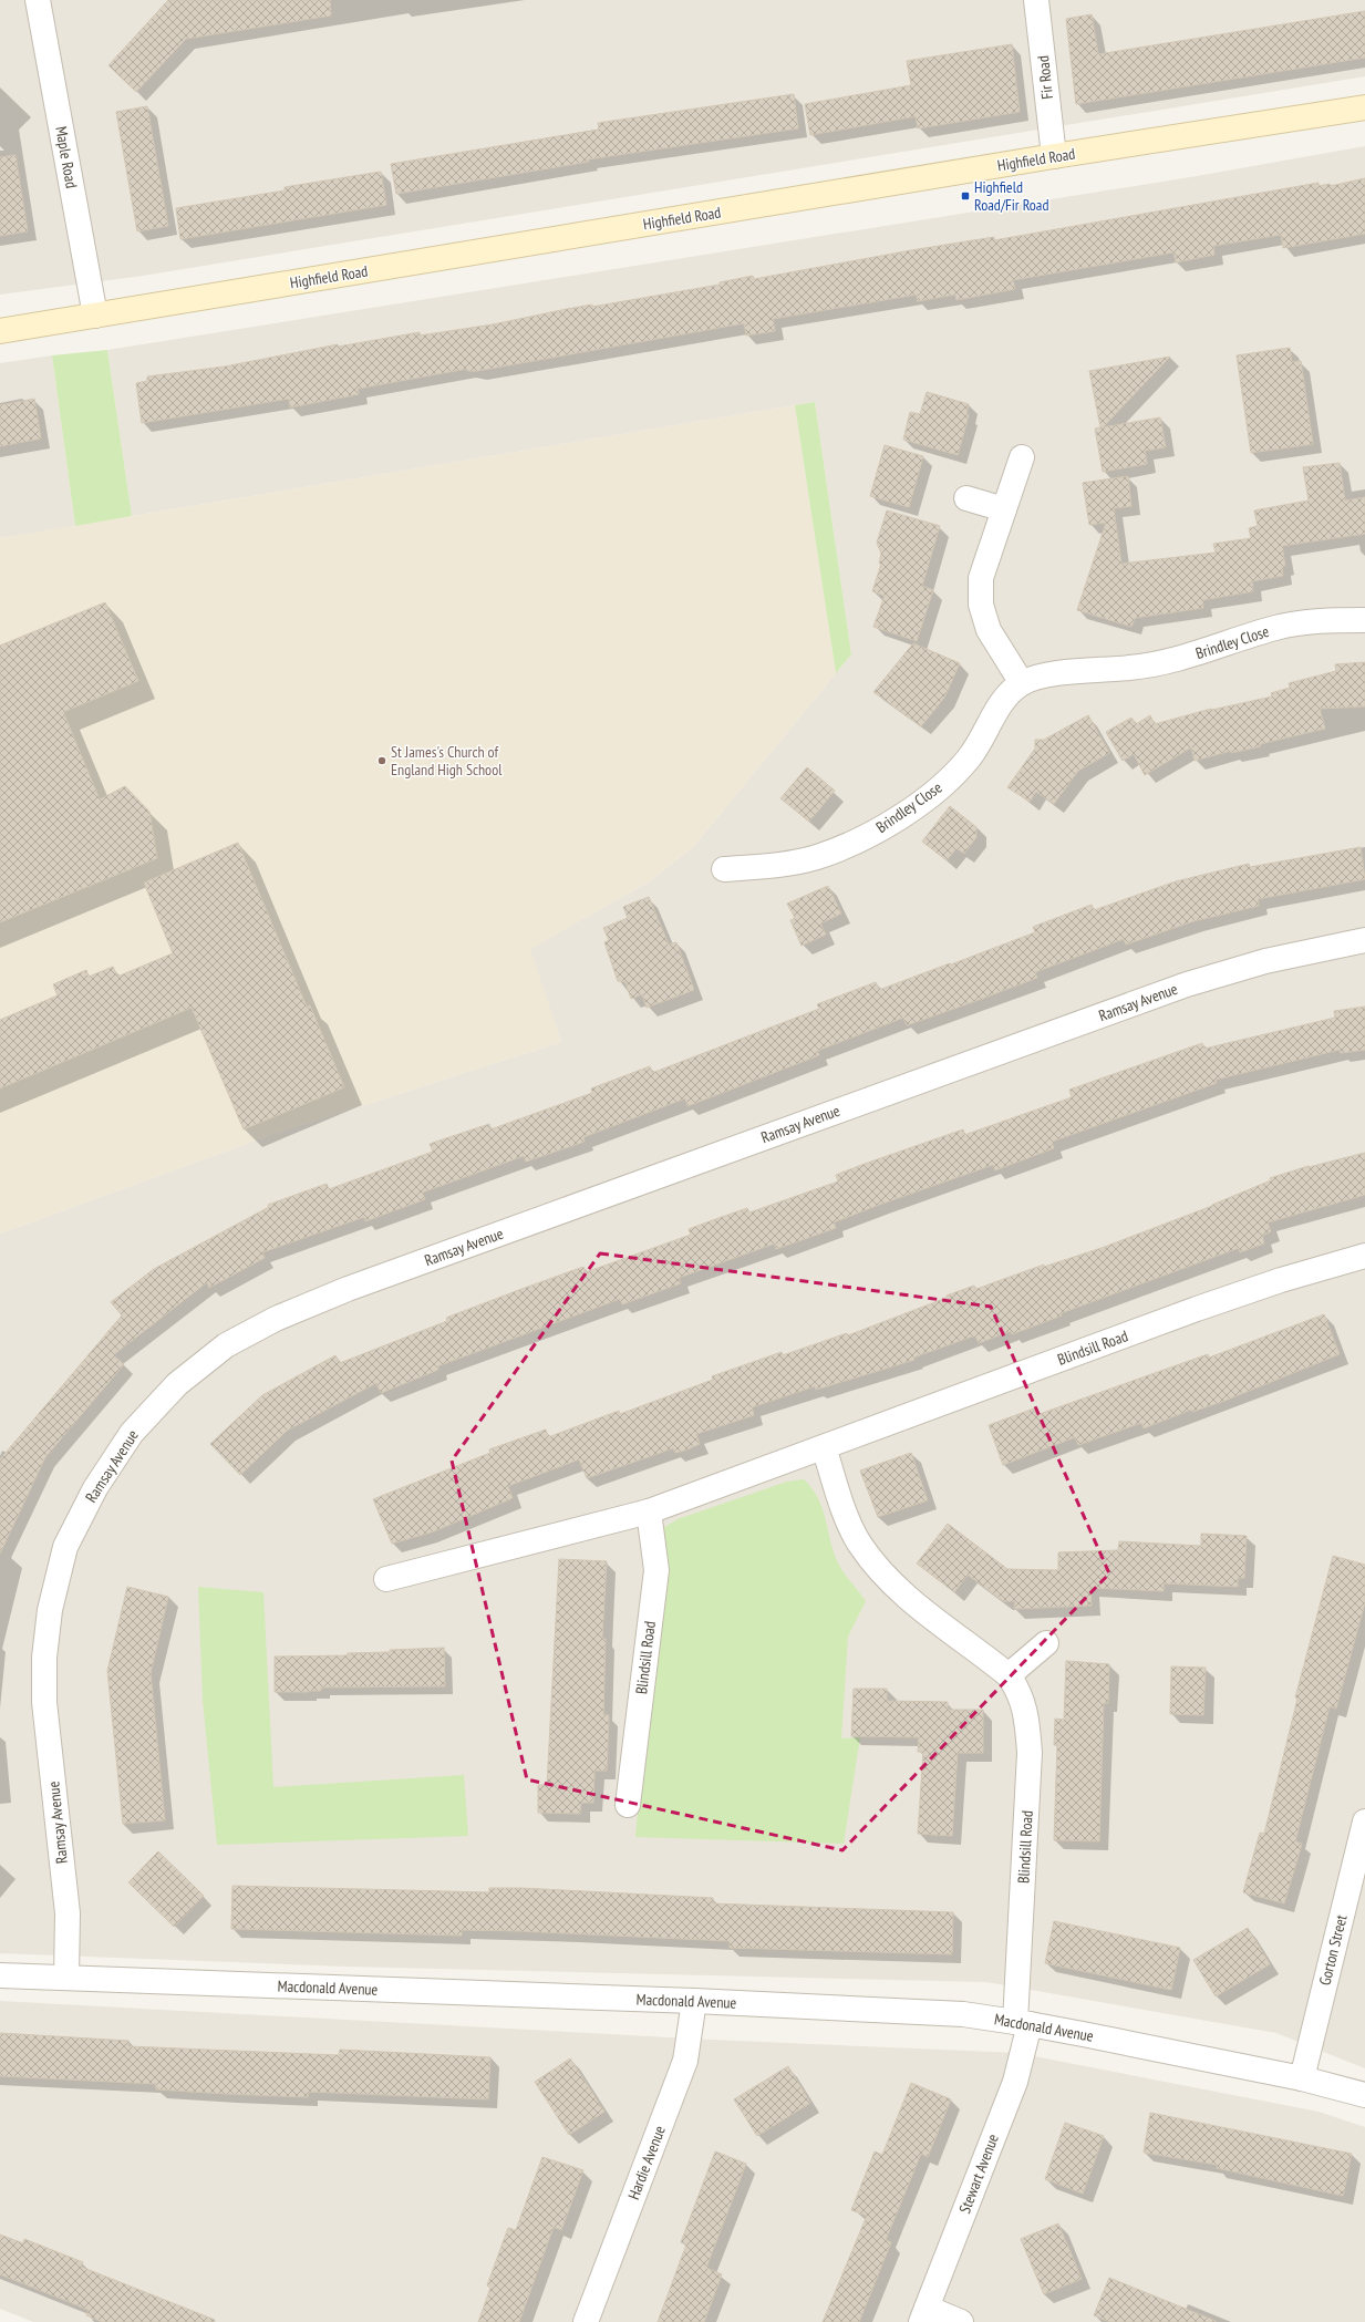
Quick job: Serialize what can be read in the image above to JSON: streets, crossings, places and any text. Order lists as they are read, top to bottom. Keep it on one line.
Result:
{"streets":{"street":["Fir Road","Maple Road","Highfield Road","Brindley Close","Ramsay Avenue","Blindsill Road","Gorton Street","Macdonald Avenue","Hardie Avenue","Stewart Avenue"]},"crossings":[["Fir Road","Highfield Road"],["Maple Road","Highfield Road"],["Ramsay Avenue","Macdonald Avenue"],["Blindsill Road","Macdonald Avenue"],["Blindsill Road","Stewart Avenue"],["Gorton Street","Macdonald Avenue"],["Macdonald Avenue","Hardie Avenue"],["Macdonald Avenue","Stewart Avenue"]],"places":{"transit":["Highfield Road/Fir Road"],"other":["St James's Church of England High School"]}}
